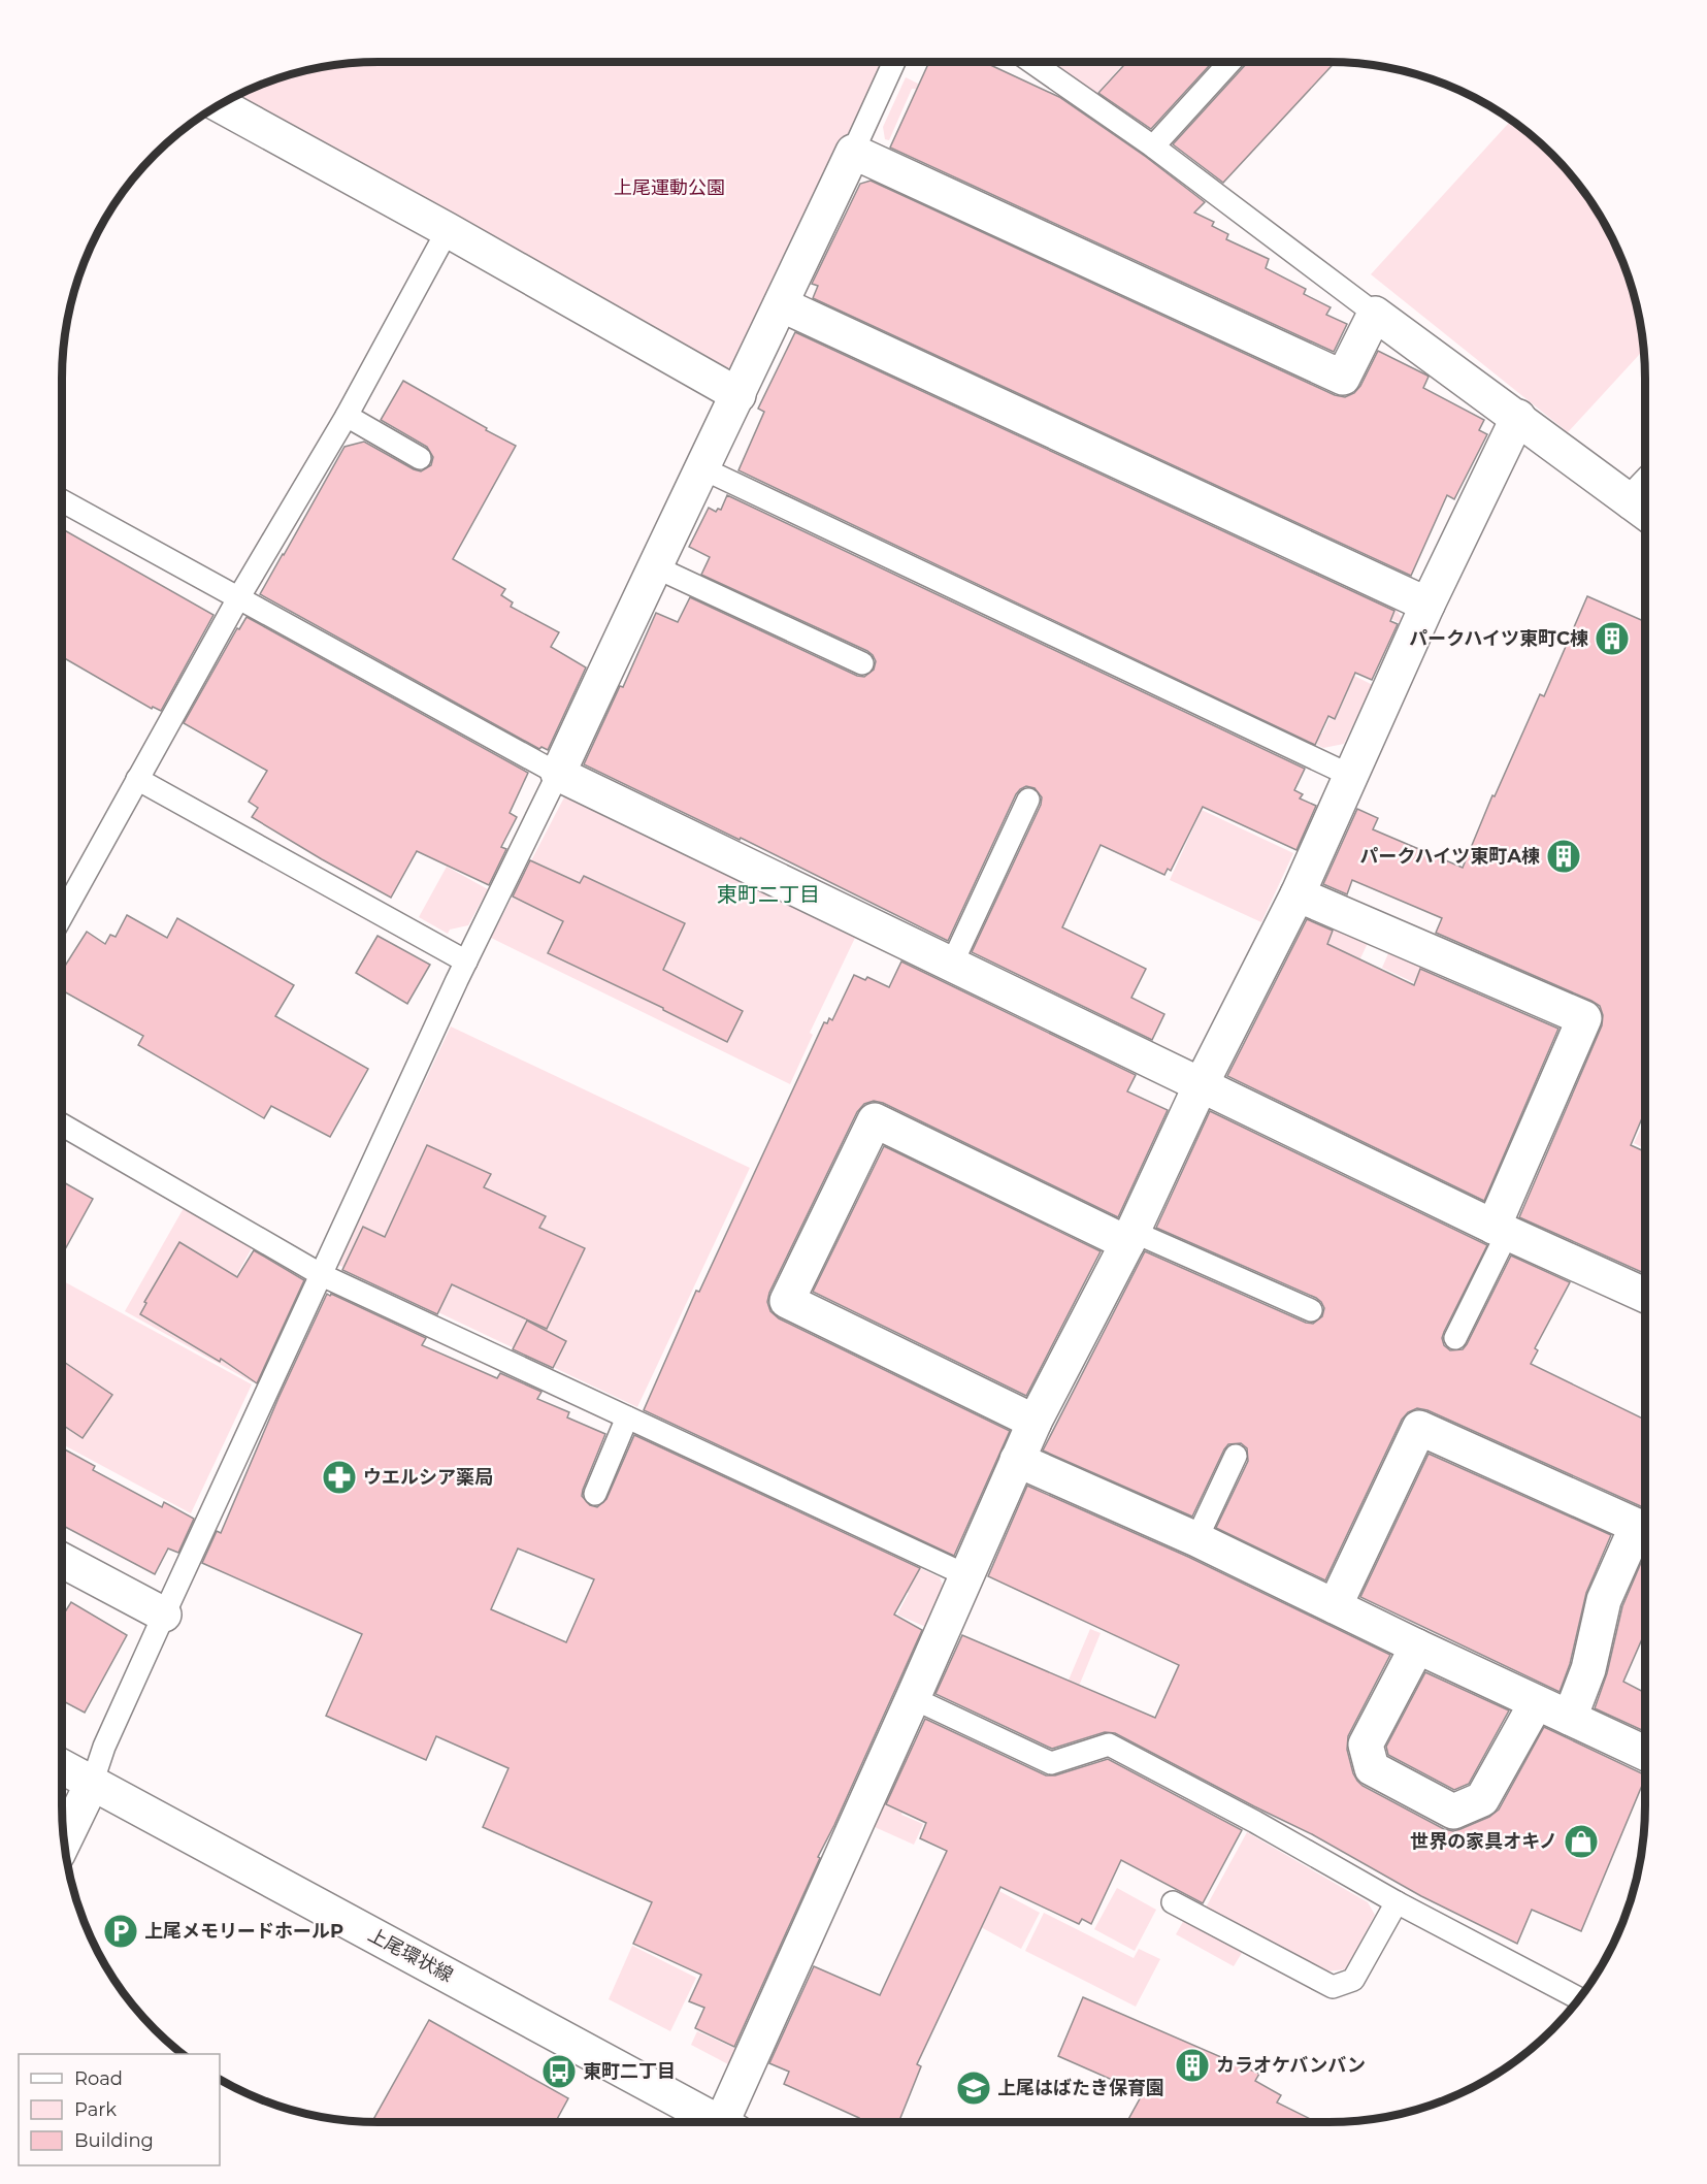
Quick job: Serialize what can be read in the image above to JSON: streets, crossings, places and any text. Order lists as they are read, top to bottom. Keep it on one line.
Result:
{"streets":{"street":["上尾環状線"]},"districts":["東町二丁目"],"parks":["上尾運動公園"],"places":{"building":["パークハイツ東町C棟","パークハイツ東町A棟","カラオケバンバン"],"pharmacy":["ウエルシア薬局"],"shop":["世界の家具オキノ"],"parking":["上尾メモリードホールP"],"bus stop":["東町二丁目"],"school or university":["上尾はばたき保育園"]},"legend":["Road","Park","Building"]}
